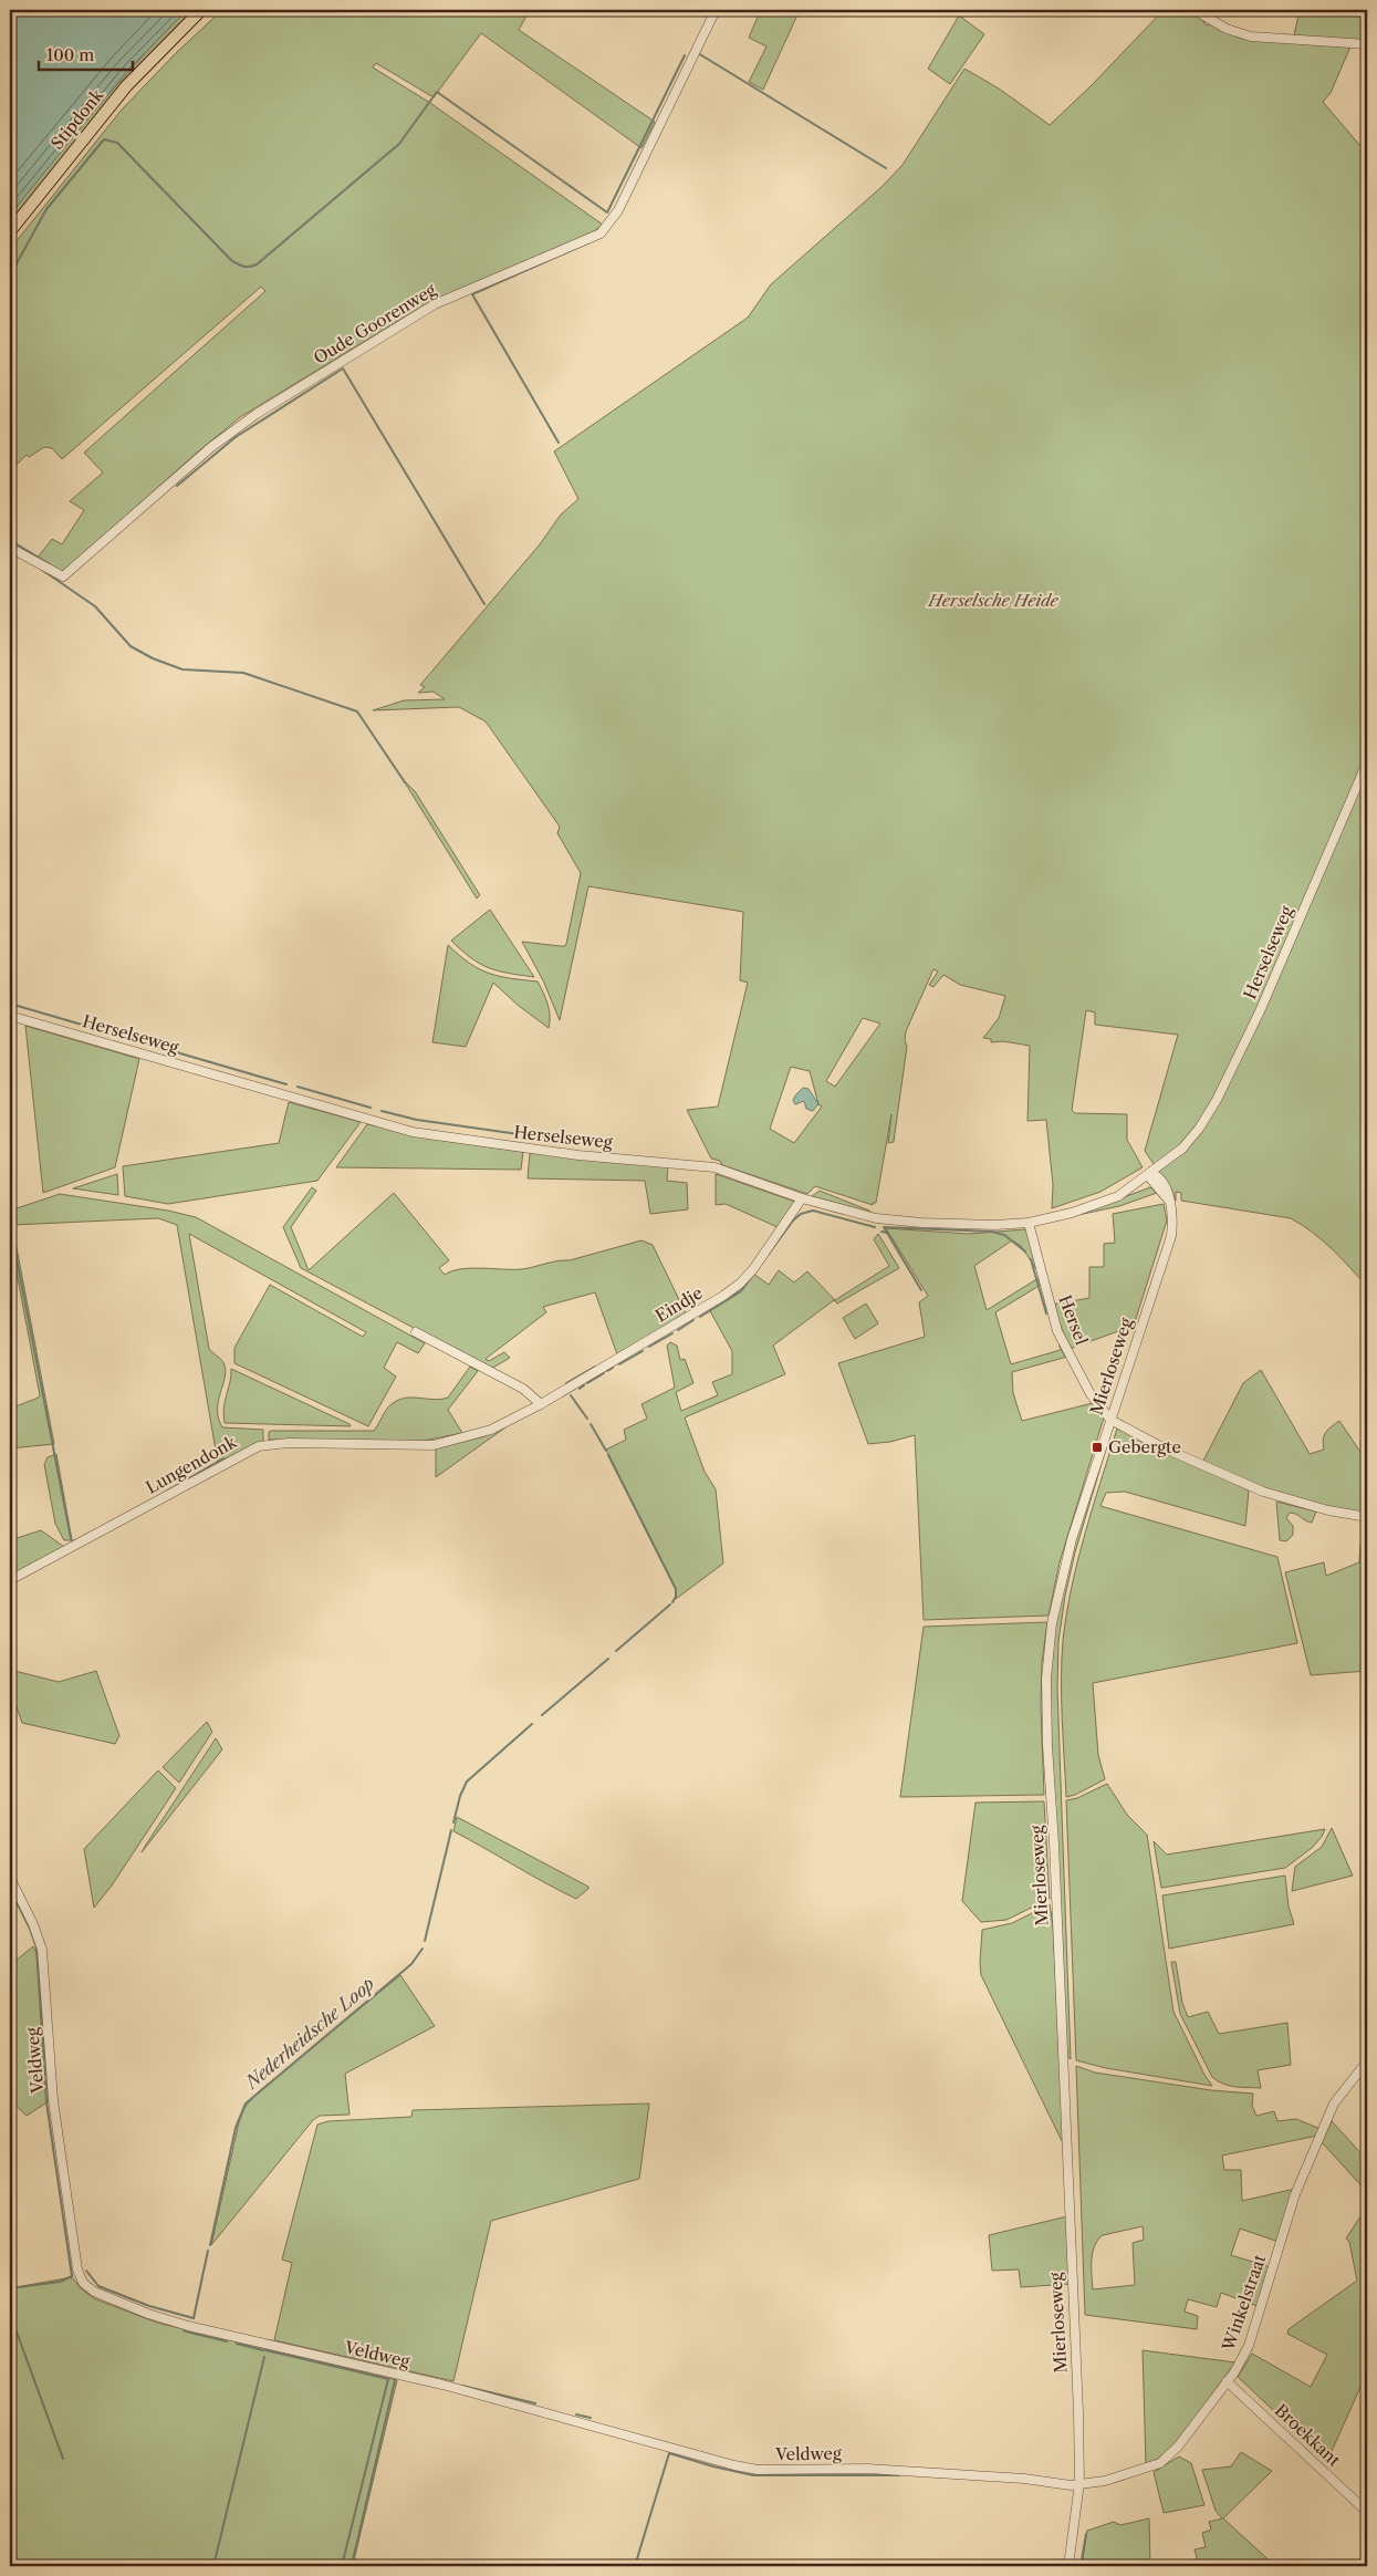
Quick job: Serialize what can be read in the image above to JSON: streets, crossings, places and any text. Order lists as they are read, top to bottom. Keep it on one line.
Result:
{"streets":{"main road":["Stipdonk"],"street":["Oude Goorenweg","Herselseweg","Eindje","Hersel","Mierloseweg","Lungendonk","Veldweg","Winkelstraat","Broekkant"]},"crossings":[["Herselseweg","Eindje"],["Herselseweg","Hersel"],["Herselseweg","Mierloseweg"],["Eindje","Lungendonk"],["Hersel","Mierloseweg"],["Mierloseweg","Veldweg"],["Mierloseweg","Winkelstraat"],["Veldweg","Winkelstraat"],["Winkelstraat","Broekkant"]],"water":["Nederheidsche Loop"],"parks":["Herselsche Heide"],"places":{"transit":["Gebergte"]},"scale_bar":"100 m"}
